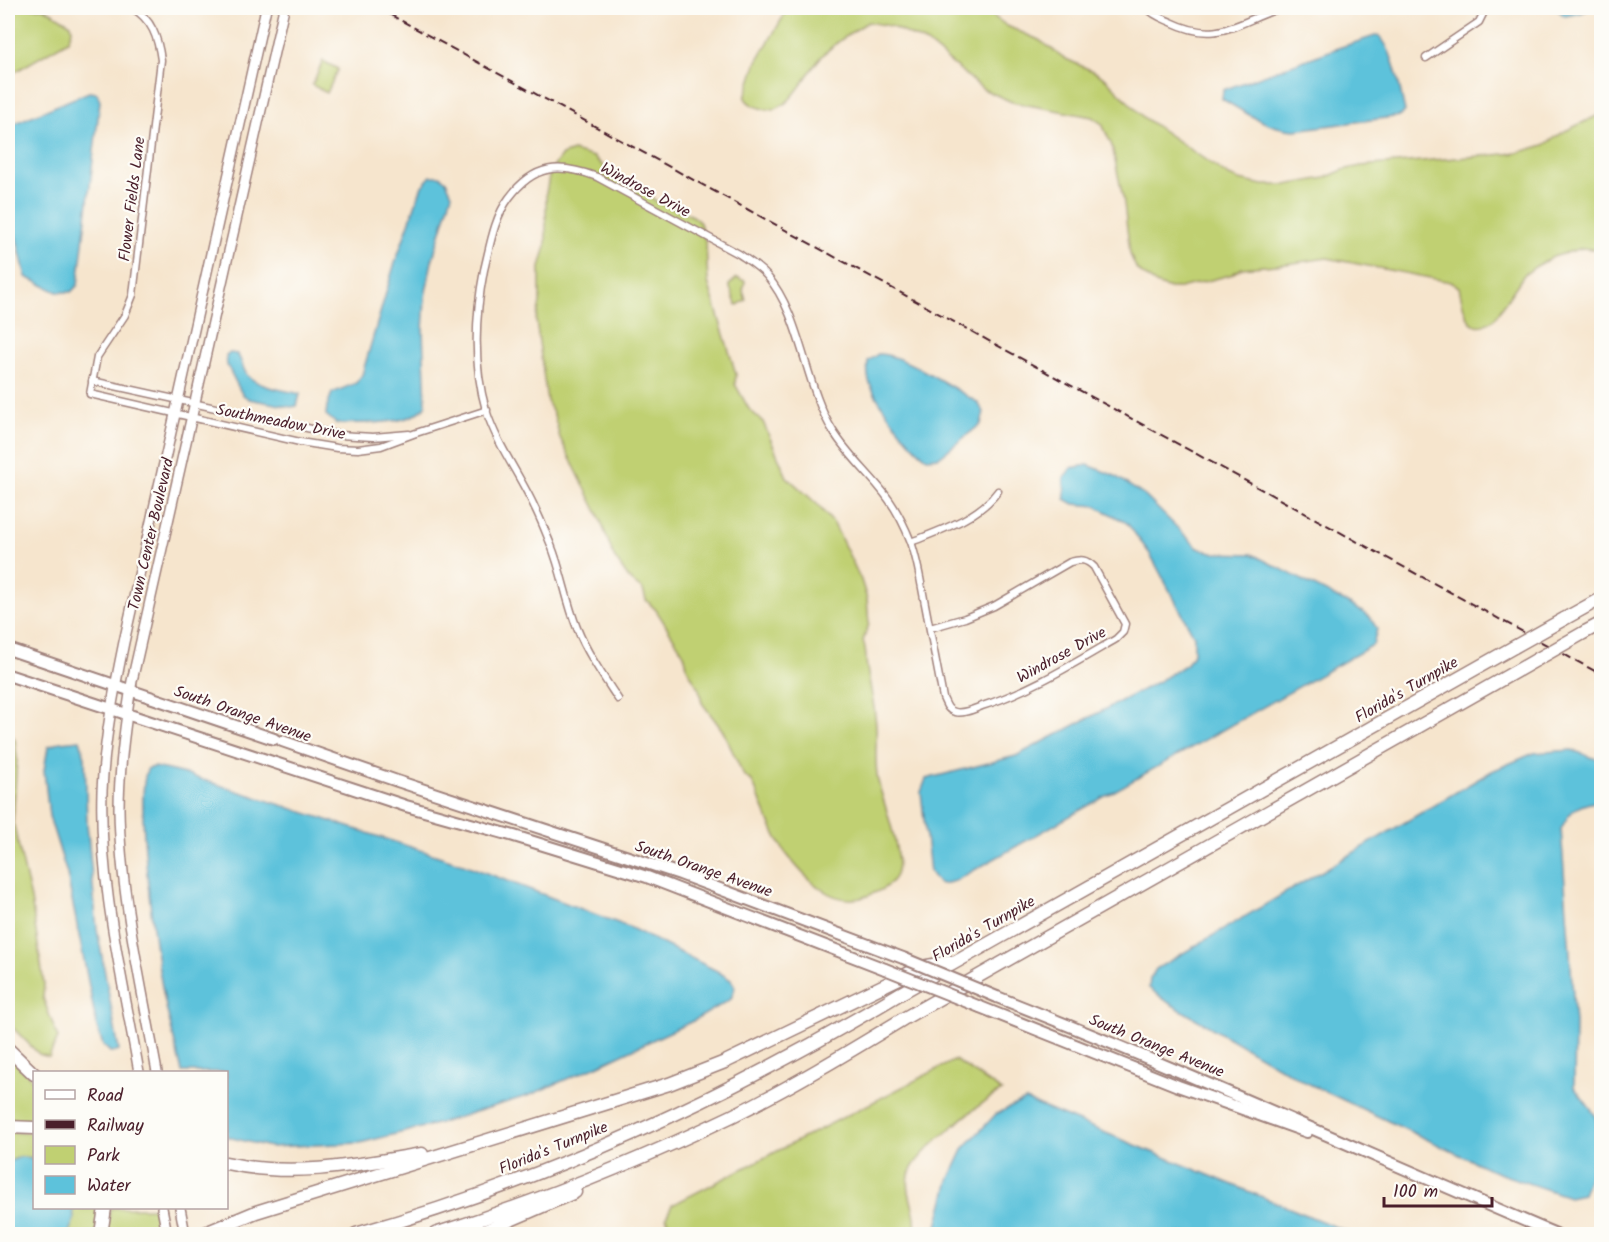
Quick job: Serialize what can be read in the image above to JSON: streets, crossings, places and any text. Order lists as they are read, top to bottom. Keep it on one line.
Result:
{"streets":{"highway":["Florida's Turnpike"],"main road":["Town Center Boulevard","South Orange Avenue"],"street":["Windrose Drive","Flower Fields Lane","Southmeadow Drive"]},"crossings":[["Windrose Drive","Southmeadow Drive"],["Flower Fields Lane","Southmeadow Drive"],["Southmeadow Drive","Town Center Boulevard"],["Town Center Boulevard","South Orange Avenue"]],"legend":["Road","Railway","Park","Water"],"scale_bar":"100 m"}
